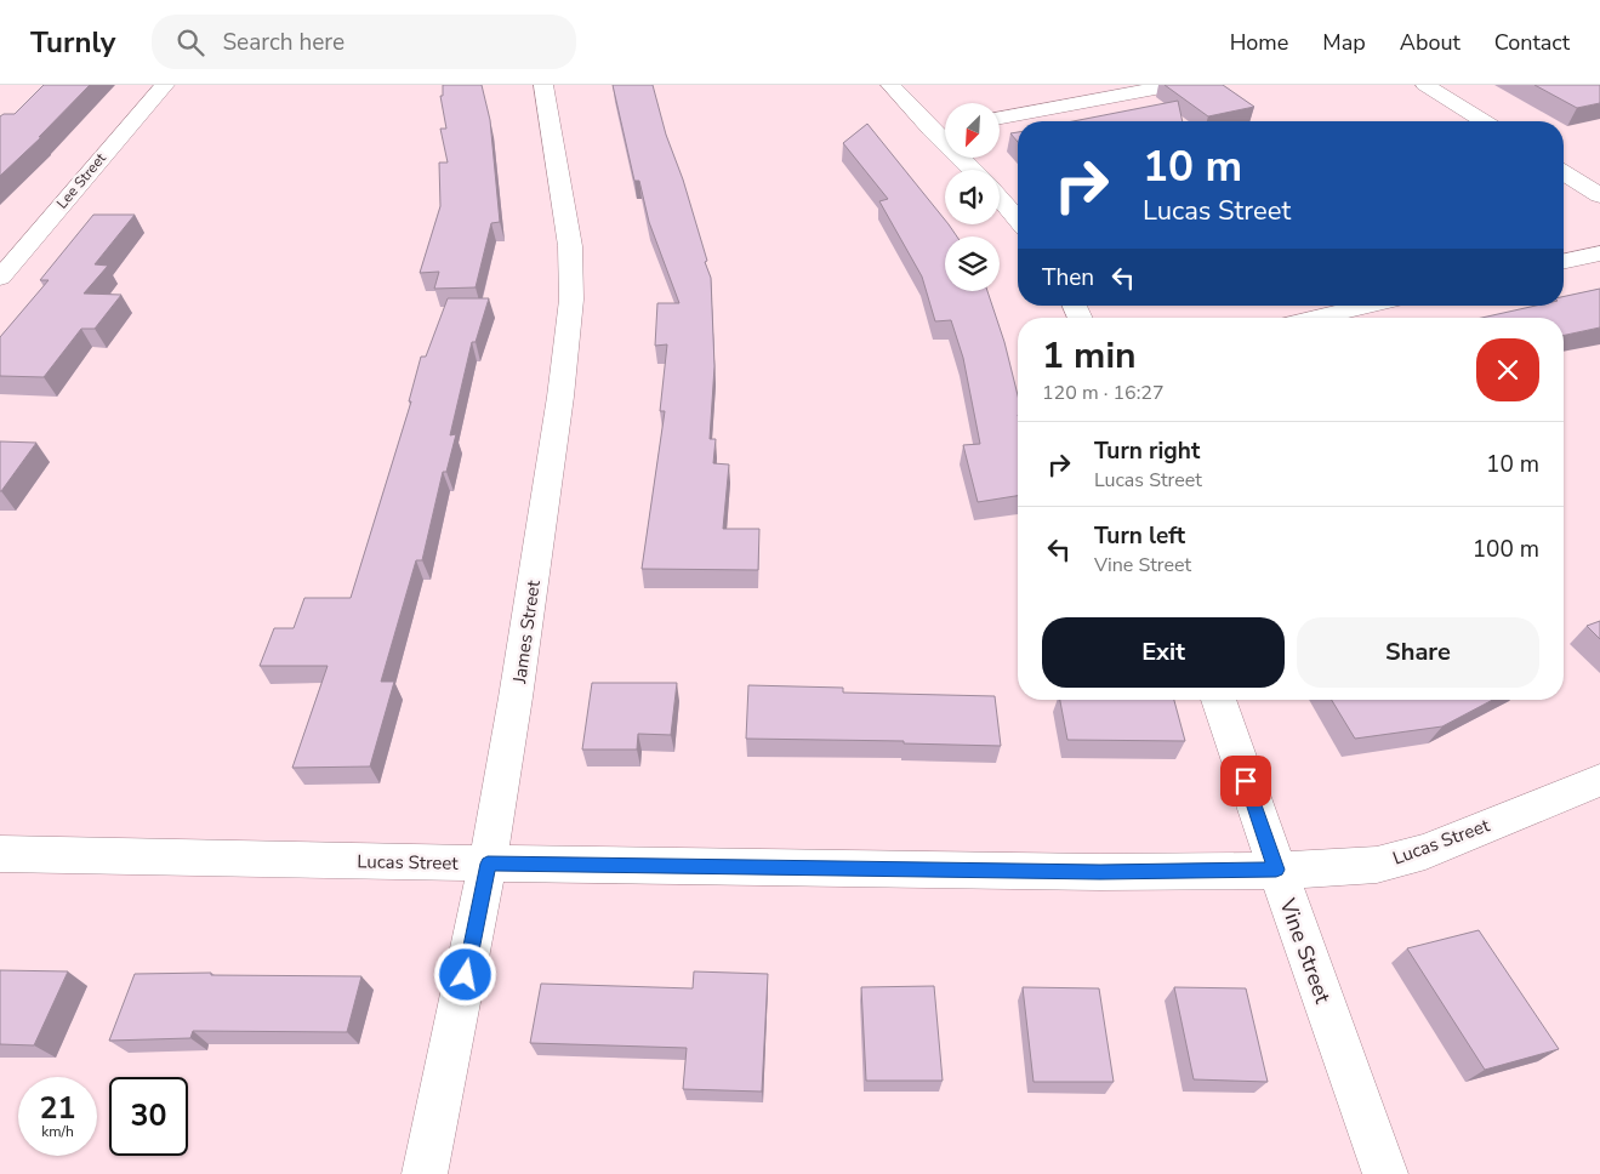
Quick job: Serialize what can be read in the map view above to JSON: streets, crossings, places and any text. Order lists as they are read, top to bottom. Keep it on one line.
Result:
{"streets":{"street":["Lee Street","James Street","Lucas Street","Vine Street"]},"crossings":[["James Street","Lucas Street"],["Lucas Street","Vine Street"]],"north":"bottom left","page":{"header":"Turnly","search":"Search here","nav":["Home","Map","About","Contact"],"turn":["10 m","Lucas Street"],"then":"Then","heading":["1 min","120 m · 16:27"],"list":[{"name":"Turn right","note":"Lucas Street","value":"10 m"},{"name":"Turn left","note":"Vine Street","value":"100 m"}],"buttons":["Exit","Share"],"speed":"21 km/h","limit":"30"}}
